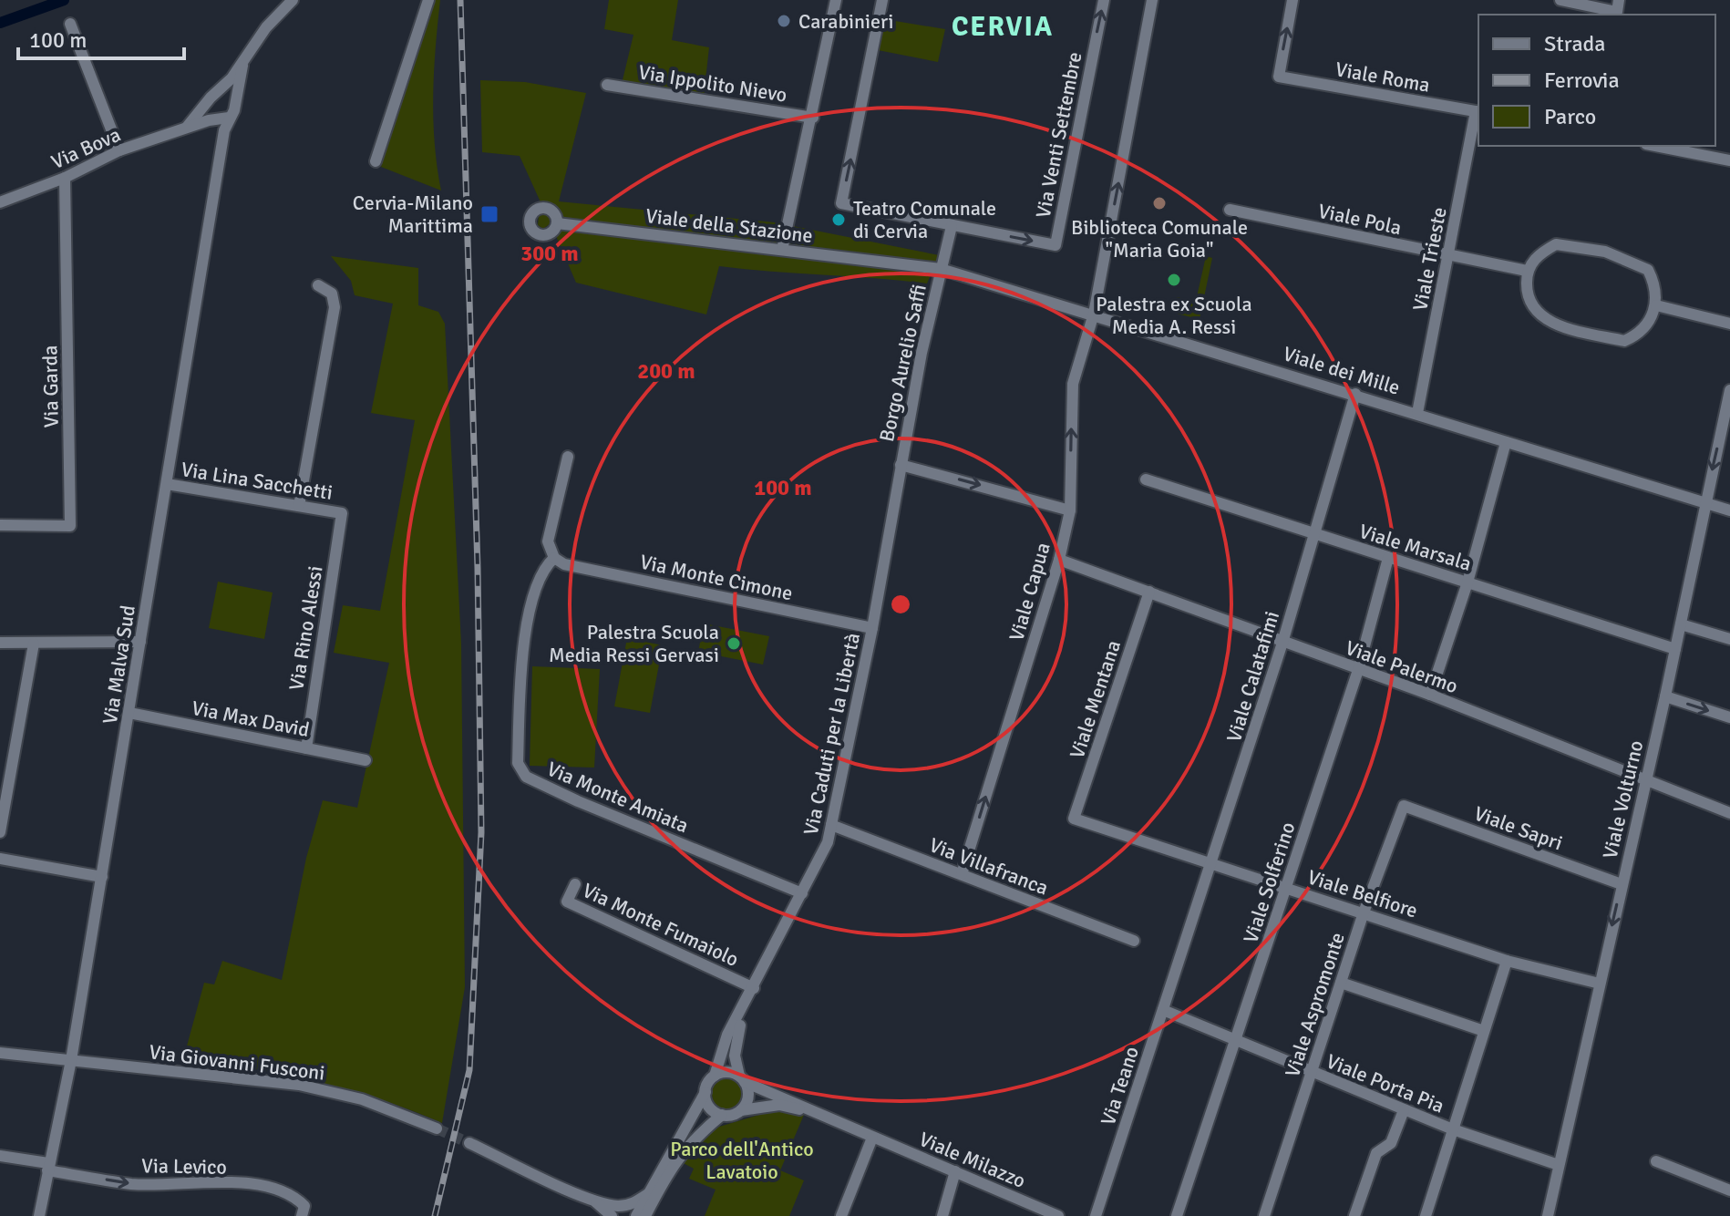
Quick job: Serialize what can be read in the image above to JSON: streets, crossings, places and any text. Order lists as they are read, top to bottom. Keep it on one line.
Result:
{"streets":{"street":["Viale Roma","Via Ippolito Nievo","Via Venti Settembre","Via Bova","Viale Pola","Viale della Stazione","Viale Trieste","Borgo Aurelio Saffi","Viale dei Mille","Via Garda","Via Lina Sacchetti","Viale Marsala","Via Monte Cimone","Viale Capua","Via Rino Alessi","Via Malva Sud","Viale Palermo","Viale Calatafimi","Viale Mentana","Via Max David","Via Caduti per la Libertà","Via Monte Amiata","Viale Volturno","Viale Sapri","Via Villafranca","Viale Solferino","Viale Belfiore","Via Monte Fumaiolo","Viale Aspromonte","Via Giovanni Fusconi","Viale Porta Pia","Via Teano","Viale Milazzo","Via Levico"]},"crossings":[["Viale Roma","Viale Trieste"],["Via Venti Settembre","Borgo Aurelio Saffi"],["Via Bova","Via Garda"],["Via Bova","Via Malva Sud"],["Viale Pola","Viale Trieste"],["Viale della Stazione","Borgo Aurelio Saffi"],["Viale della Stazione","Viale dei Mille"],["Viale Trieste","Viale dei Mille"],["Borgo Aurelio Saffi","Viale dei Mille"],["Borgo Aurelio Saffi","Via Caduti per la Libertà"],["Viale dei Mille","Viale Capua"],["Viale dei Mille","Viale Calatafimi"],["Viale dei Mille","Viale Volturno"],["Via Lina Sacchetti","Via Rino Alessi"],["Via Lina Sacchetti","Via Malva Sud"],["Viale Marsala","Viale Calatafimi"],["Viale Marsala","Viale Volturno"],["Viale Marsala","Viale Solferino"],["Via Monte Cimone","Via Caduti per la Libertà"],["Via Monte Cimone","Via Monte Amiata"],["Viale Capua","Viale Palermo"],["Viale Capua","Via Villafranca"],["Via Rino Alessi","Via Max David"],["Via Malva Sud","Via Max David"],["Via Malva Sud","Via Giovanni Fusconi"],["Via Malva Sud","Via Levico"],["Viale Palermo","Viale Calatafimi"],["Viale Palermo","Viale Mentana"],["Viale Palermo","Viale Volturno"],["Viale Palermo","Viale Solferino"],["Viale Calatafimi","Viale Belfiore"],["Viale Calatafimi","Via Teano"],["Viale Mentana","Viale Belfiore"],["Via Caduti per la Libertà","Via Monte Amiata"],["Via Caduti per la Libertà","Via Villafranca"],["Via Caduti per la Libertà","Via Monte Fumaiolo"],["Via Caduti per la Libertà","Viale Milazzo"],["Viale Volturno","Viale Sapri"],["Viale Volturno","Viale Belfiore"],["Viale Volturno","Viale Porta Pia"],["Viale Sapri","Viale Aspromonte"],["Viale Solferino","Viale Belfiore"],["Viale Solferino","Viale Porta Pia"],["Viale Belfiore","Viale Aspromonte"],["Viale Aspromonte","Viale Porta Pia"],["Viale Porta Pia","Via Teano"]],"one_way":["Viale Capua","Via Levico"],"districts":["CERVIA"],"parks":["Parco dell'Antico Lavatoio"],"places":{"other":["Carabinieri","Biblioteca Comunale \"Maria Goia\"","Teatro Comunale di Cervia","Palestra ex Scuola Media A. Ressi","Palestra Scuola Media Ressi Gervasi"],"transit":["Cervia-Milano Marittima"]},"legend":["Strada","Ferrovia","Parco"],"scale_bar":"100 m","rings":["300 m","200 m","100 m"]}
